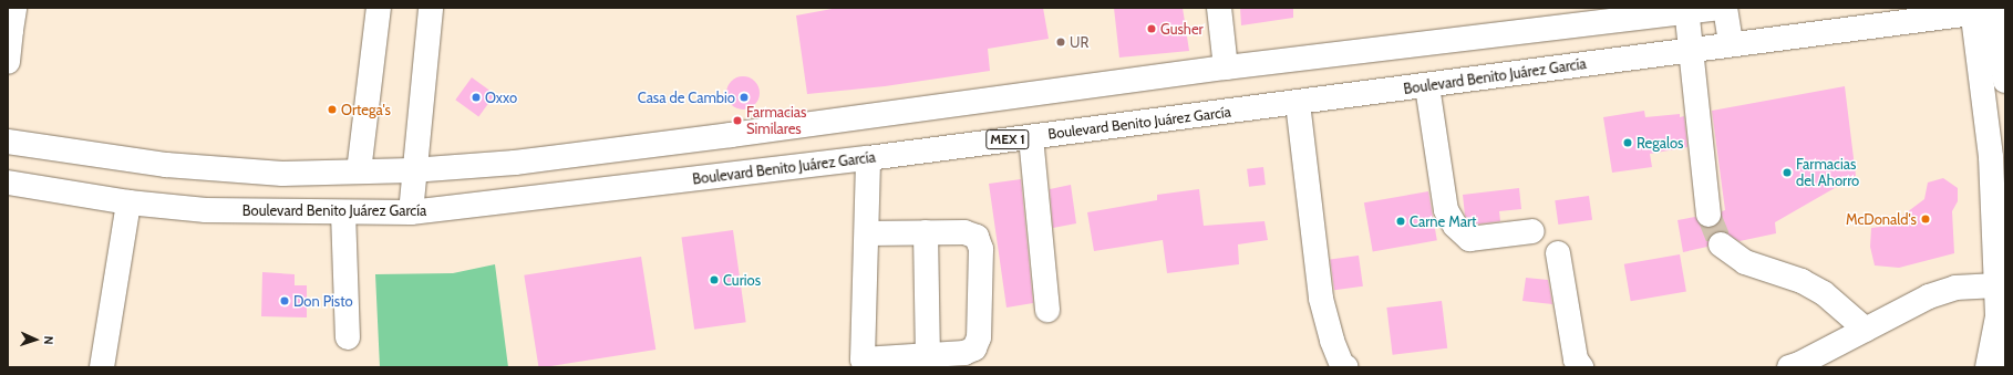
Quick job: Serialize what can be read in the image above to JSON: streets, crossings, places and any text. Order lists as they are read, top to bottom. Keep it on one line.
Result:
{"streets":{"main road":["Boulevard Benito Juárez García","MEX 1"]},"places":["Gusher","UR","Oxxo","Casa de Cambio","Ortega's","Farmacias Similares","Regalos","Farmacias del Ahorro","McDonald's","Carne Mart","Curios","Don Pisto"],"north":"right"}
